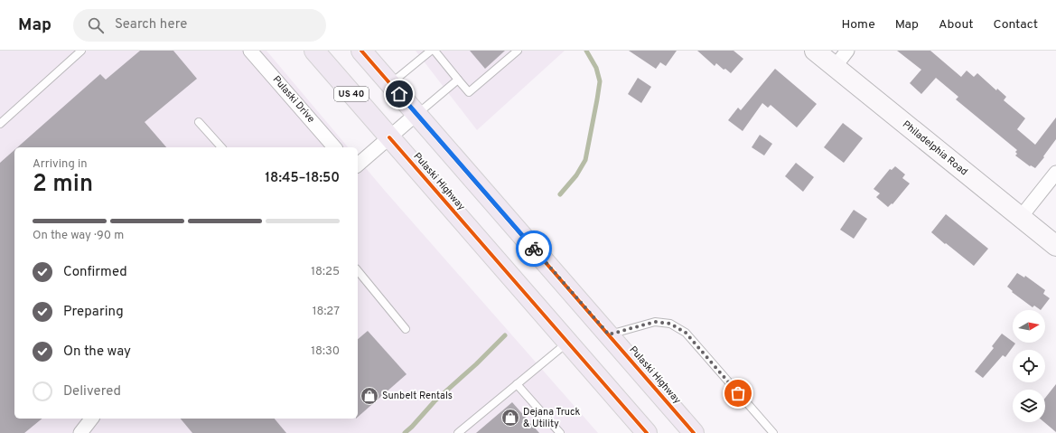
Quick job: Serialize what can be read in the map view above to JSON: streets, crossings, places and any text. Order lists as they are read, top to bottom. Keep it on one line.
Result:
{"streets":{"highway":["US 40","Pulaski Highway"],"main road":["Philadelphia Road"],"street":["Pulaski Drive"]},"places":{"shop":["Sunbelt Rentals","Dejana Truck & Utility"]},"north":"right","page":{"header":"Map","search":"Search here","nav":["Home","Map","About","Contact"],"heading":["2 min","Arriving in","18:45–18:50"],"bar":"On the way · 90 m","list":[["Confirmed","18:25"],["Preparing","18:27"],["On the way","18:30"],"Delivered"]}}
